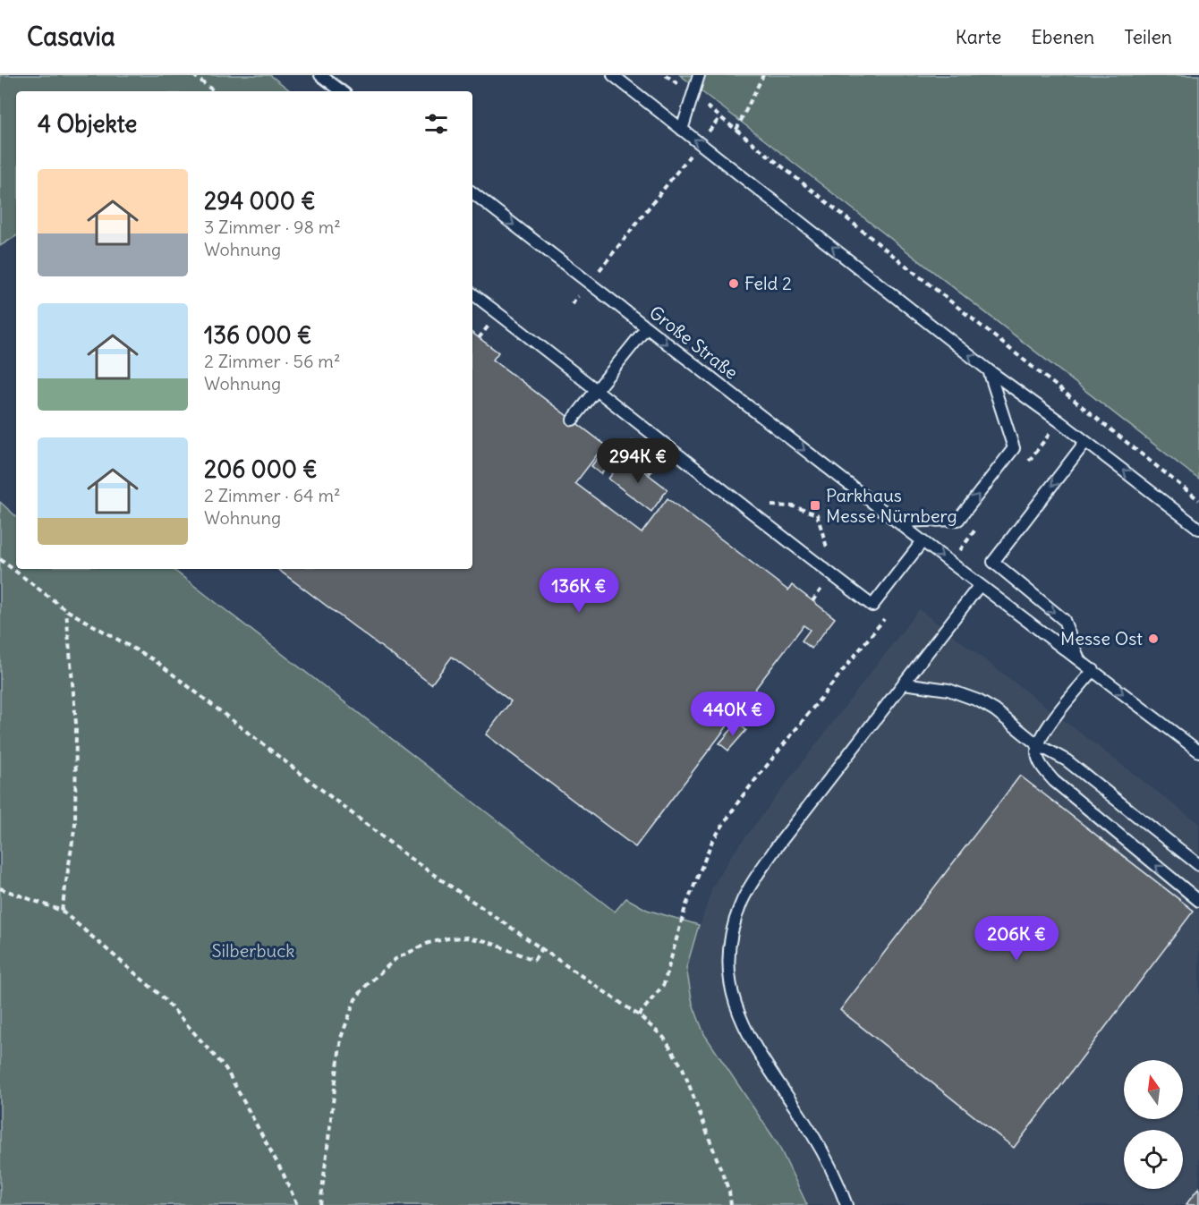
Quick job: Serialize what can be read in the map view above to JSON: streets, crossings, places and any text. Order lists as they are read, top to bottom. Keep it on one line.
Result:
{"streets":{"lane":["Große Straße"]},"parks":["Silberbuck"],"places":{"other":["Feld 2","Messe Ost"],"transit":["Parkhaus Messe Nürnberg"]},"north":"top","page":{"header":"Casavia","nav":["Karte","Ebenen","Teilen"],"heading":"4 Objekte","list":[{"name":"294 000 €","note":"3 Zimmer · 98 m² · Wohnung"},{"name":"136 000 €","note":"2 Zimmer · 56 m² · Wohnung"},{"name":"206 000 €","note":"2 Zimmer · 64 m² · Wohnung"}],"price":["294K €","136K €","440K €","206K €"]}}
